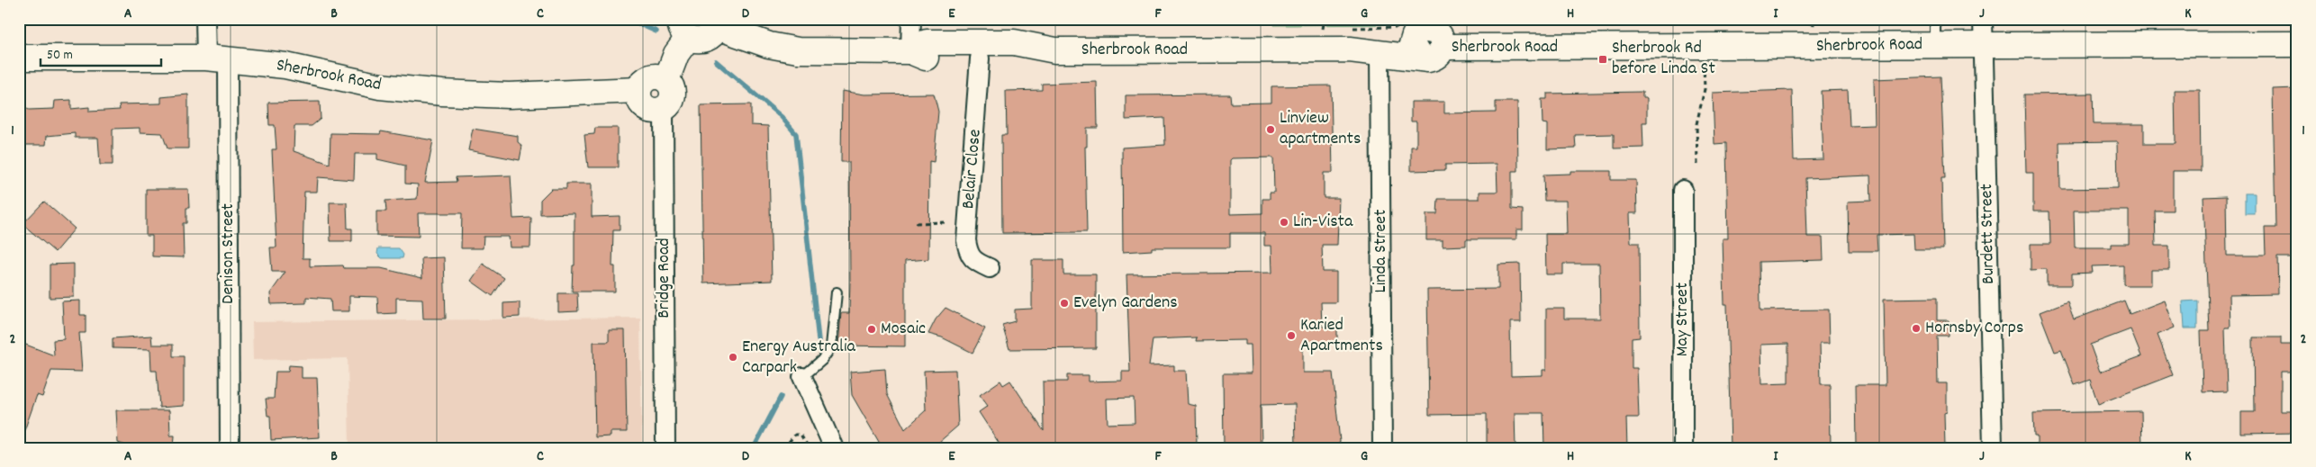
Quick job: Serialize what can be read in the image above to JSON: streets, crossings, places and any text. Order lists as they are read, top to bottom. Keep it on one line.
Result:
{"streets":{"main road":["Sherbrook Road"],"street":["Belair Close","Burdett Street","Linda Street","Denison Street","Bridge Road","May Street"]},"crossings":[["Sherbrook Road","Belair Close"],["Sherbrook Road","Burdett Street"],["Sherbrook Road","Linda Street"],["Sherbrook Road","Denison Street"],["Sherbrook Road","Bridge Road"]],"places":{"transit":["Sherbrook Rd before Linda St"],"other":["Linview apartments","Lin-Vista","Evelyn Gardens","Hornsby Corps","Mosaic","Karied Apartments","Energy Australia Carpark"]},"scale_bar":"50 m","grid":{"columns":["A","B","C","D","E","F","G","H","I","J","K"],"rows":["1","2"]}}
